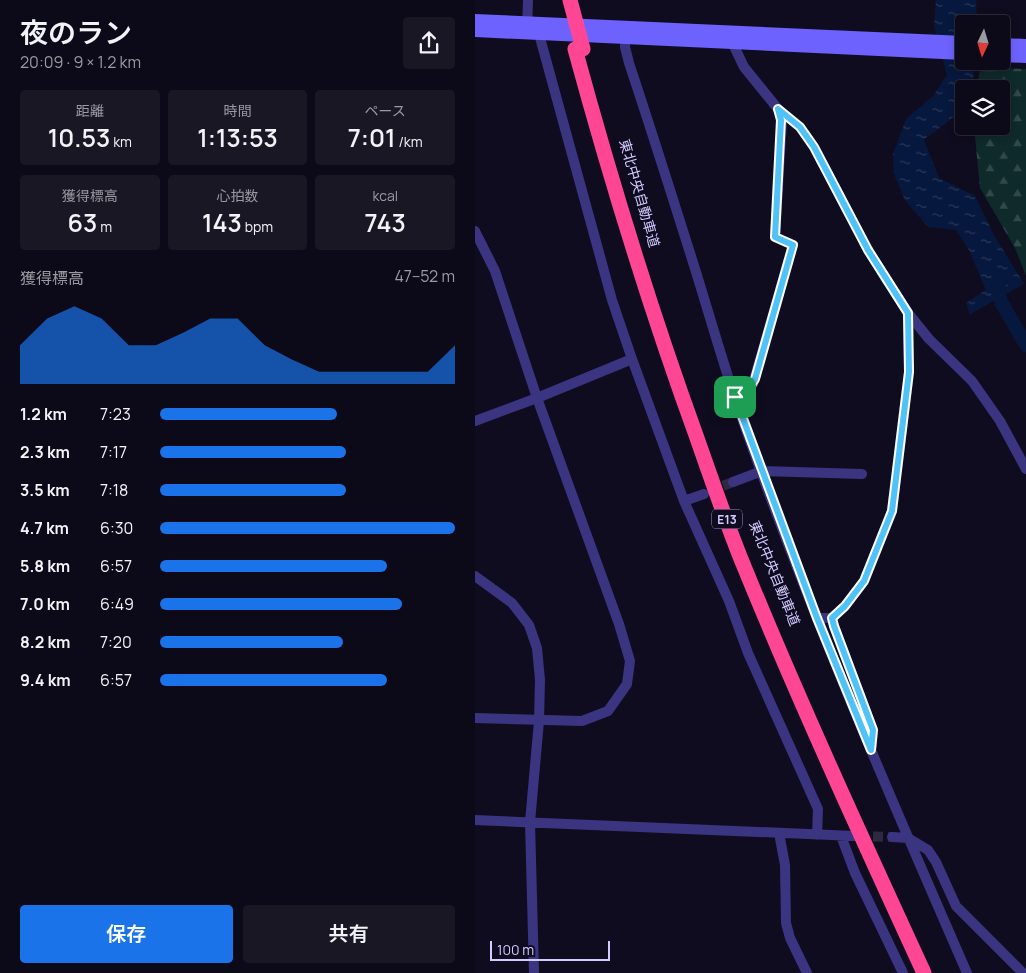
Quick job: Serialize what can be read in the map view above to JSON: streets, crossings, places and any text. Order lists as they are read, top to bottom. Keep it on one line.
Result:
{"streets":{"highway":["東北中央自動車道","E13"]},"scale_bar":"100 m","north":"bottom","page":{"heading":["夜のラン","20:09 · 9 × 1.2 km"],"stats":[["距離","10.53 km"],["時間","1:13:53"],["ペース","7:01 /km"],["獲得標高","63 m"],["心拍数","143 bpm"],["kcal","743"]],"chart":["獲得標高","47–52 m"],"list":[{"name":"1.2 km","note":"7:23"},{"name":"2.3 km","note":"7:17"},{"name":"3.5 km","note":"7:18"},{"name":"4.7 km","note":"6:30"},{"name":"5.8 km","note":"6:57"},{"name":"7.0 km","note":"6:49"},{"name":"8.2 km","note":"7:20"},{"name":"9.4 km","note":"6:57"}],"buttons":["保存","共有"],"scale":"100 m"}}
